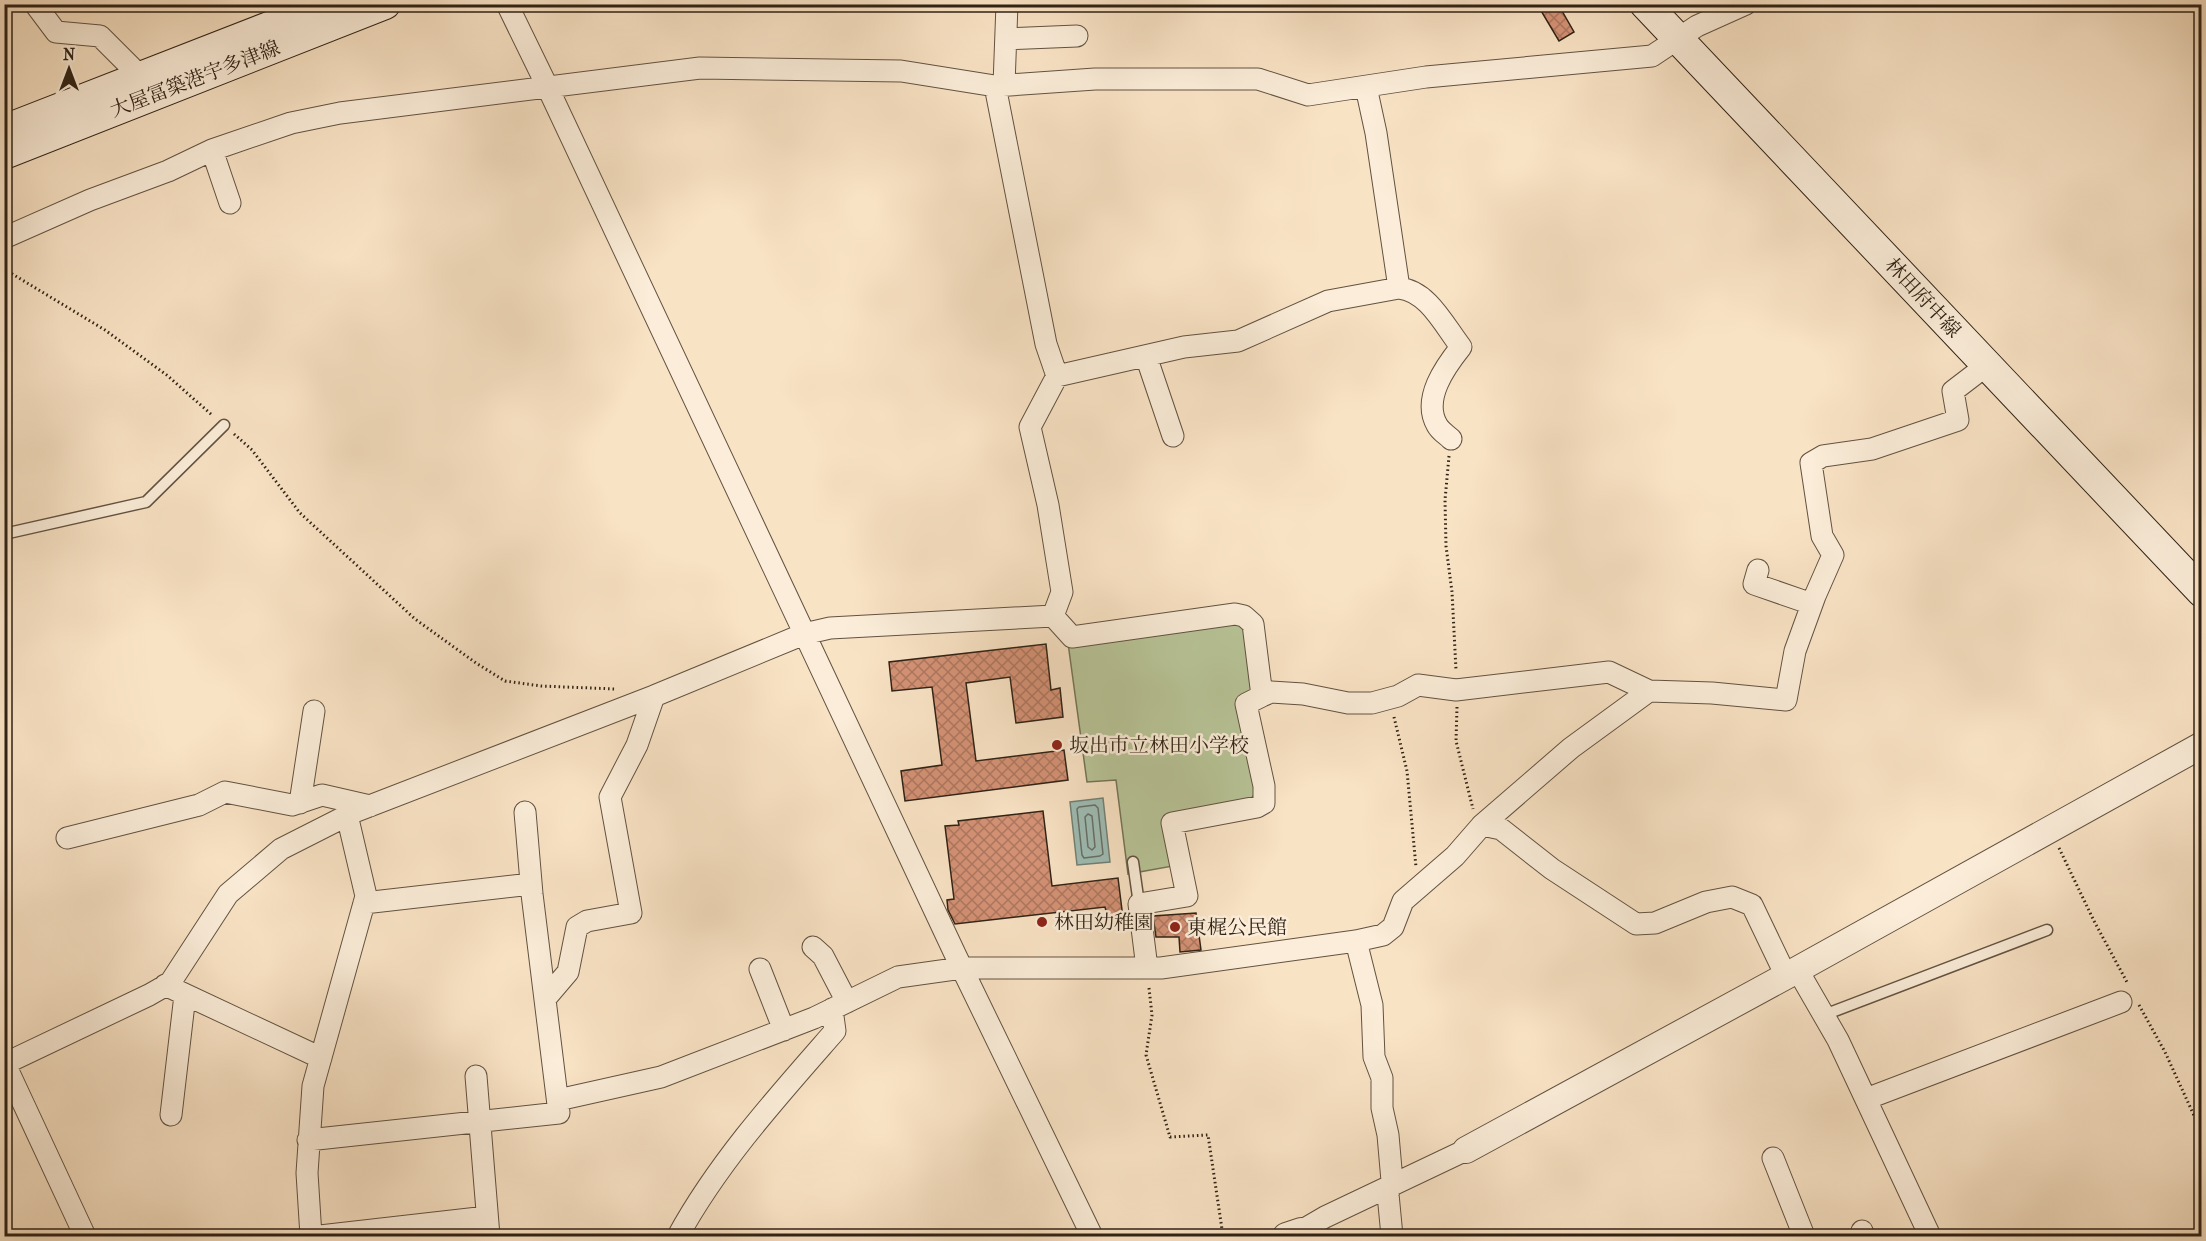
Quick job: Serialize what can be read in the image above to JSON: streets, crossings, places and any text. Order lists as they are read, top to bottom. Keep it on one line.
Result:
{"streets":{"main road":["大屋冨築港宇多津線","林田府中線"]},"places":["坂出市立林田小学校","林田幼稚園","東梶公民館"],"north":"top"}
